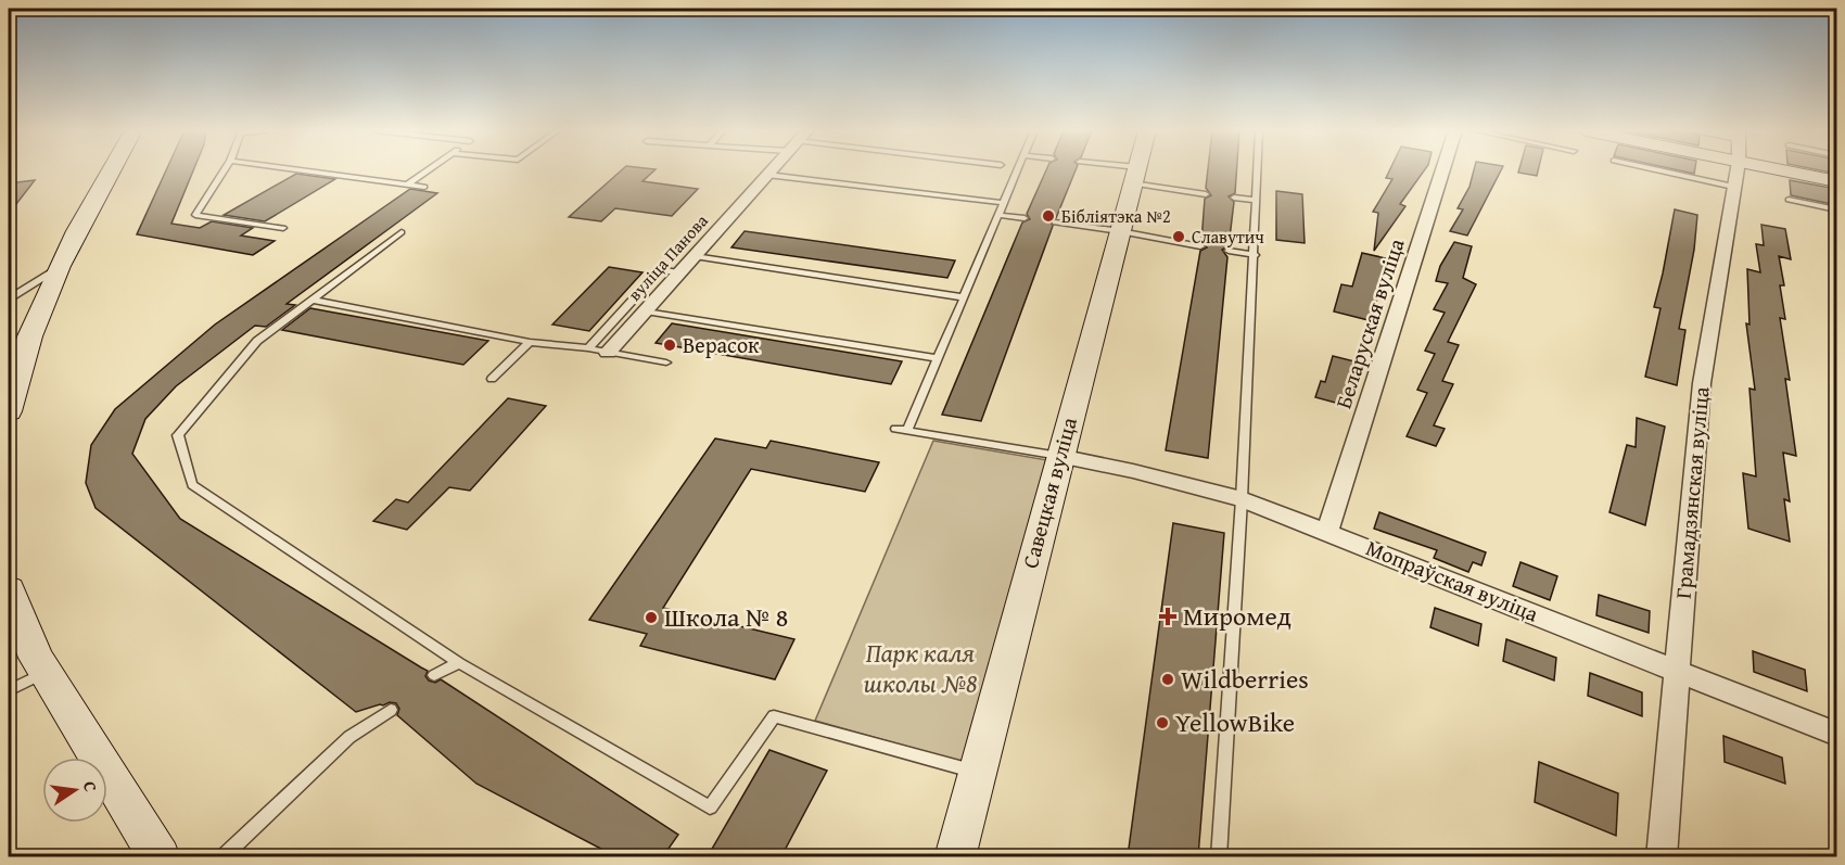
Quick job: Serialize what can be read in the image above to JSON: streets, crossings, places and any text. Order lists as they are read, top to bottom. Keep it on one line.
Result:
{"streets":{"street":["вуліца Панова","Беларуская вуліца","Савецкая вуліца","Грамадзянская вуліца","Мопраўская вуліца"]},"crossings":[["Беларуская вуліца","Мопраўская вуліца"],["Савецкая вуліца","Мопраўская вуліца"],["Грамадзянская вуліца","Мопраўская вуліца"]],"parks":["Парк каля школы №8"],"places":{"other":["Бібліятэка №2","Славутич","Верасок","Школа № 8","Wildberries","YellowBike"],"health":["Миромед"]},"north":"right"}
